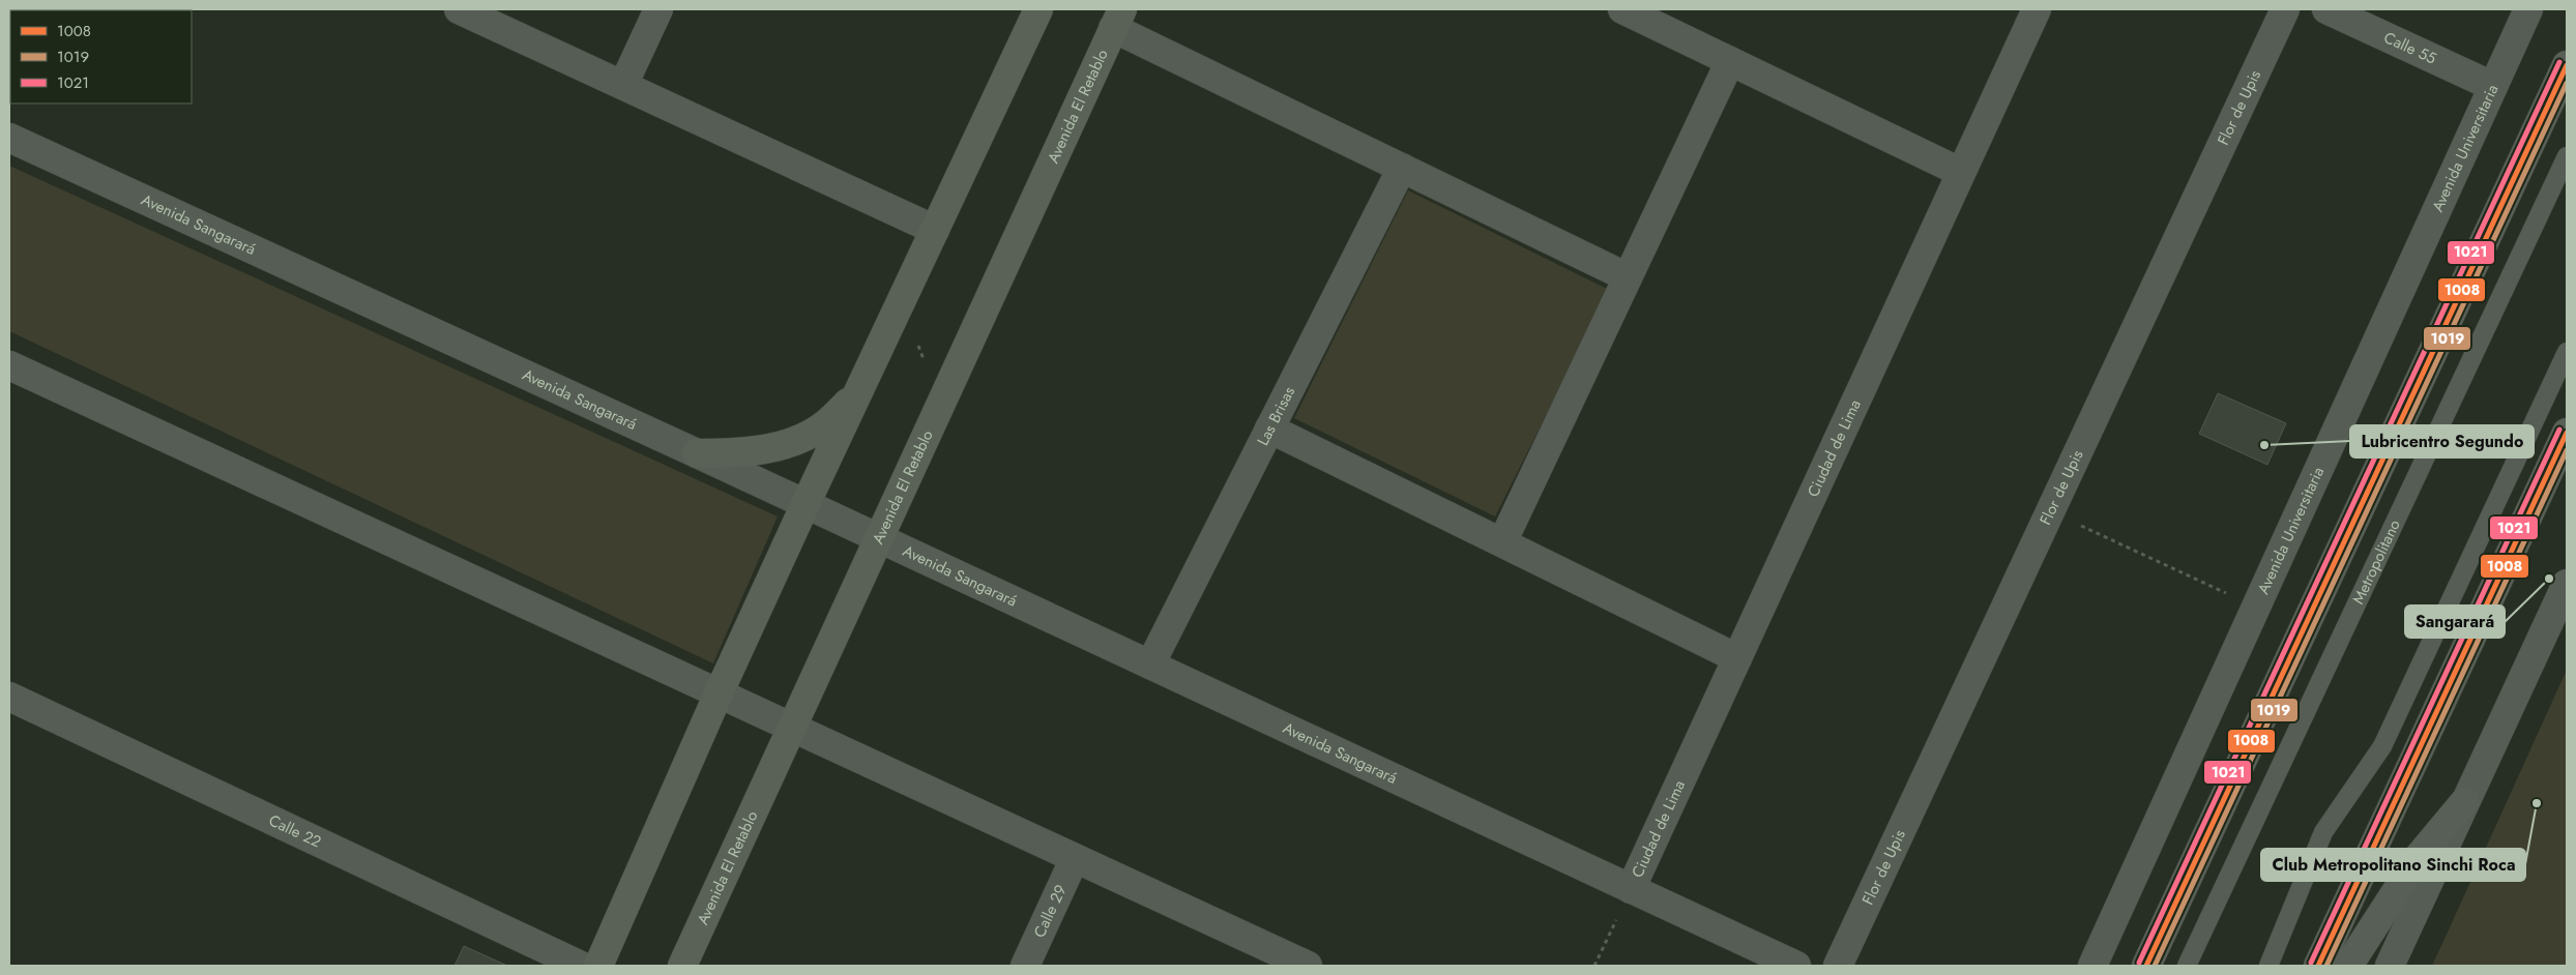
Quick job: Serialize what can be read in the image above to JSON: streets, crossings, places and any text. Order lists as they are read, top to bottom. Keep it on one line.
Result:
{"streets":{"main road":["Avenida El Retablo"],"street":["Calle 55","Flor de Upis","Avenida Universitaria","Avenida Sangarará","Las Brisas","Ciudad de Lima","Calle 22","Calle 29"],"lane":["Metropolitano"]},"crossings":[["Calle 55","Avenida Universitaria"],["Avenida El Retablo","Avenida Sangarará"],["Avenida Sangarará","Las Brisas"],["Avenida Sangarará","Ciudad de Lima"]],"places":["Lubricentro Segundo","Sangarará","Club Metropolitano Sinchi Roca"],"lines":["transit line 1021","transit line 1008","transit line 1019"],"legend":["1008","1019","1021"]}
